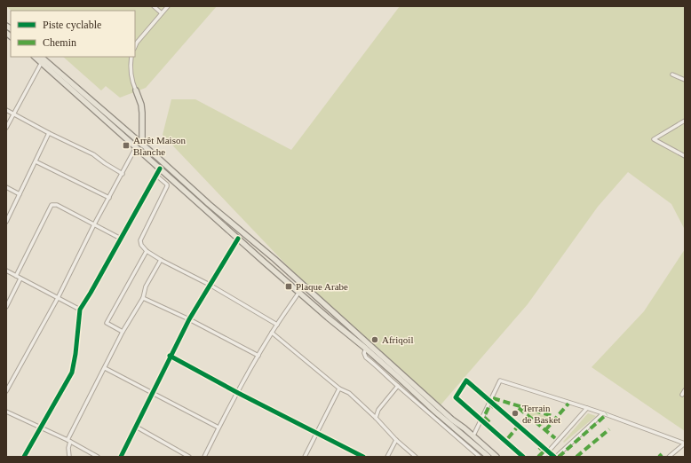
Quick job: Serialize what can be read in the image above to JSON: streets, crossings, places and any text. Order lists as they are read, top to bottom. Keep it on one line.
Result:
{"places":{"transit":["Arrêt Maison Blanche","Plaque Arabe"],"other":["Afriqoil","Terrain de Basket"]},"legend":["Piste cyclable","Chemin"]}
